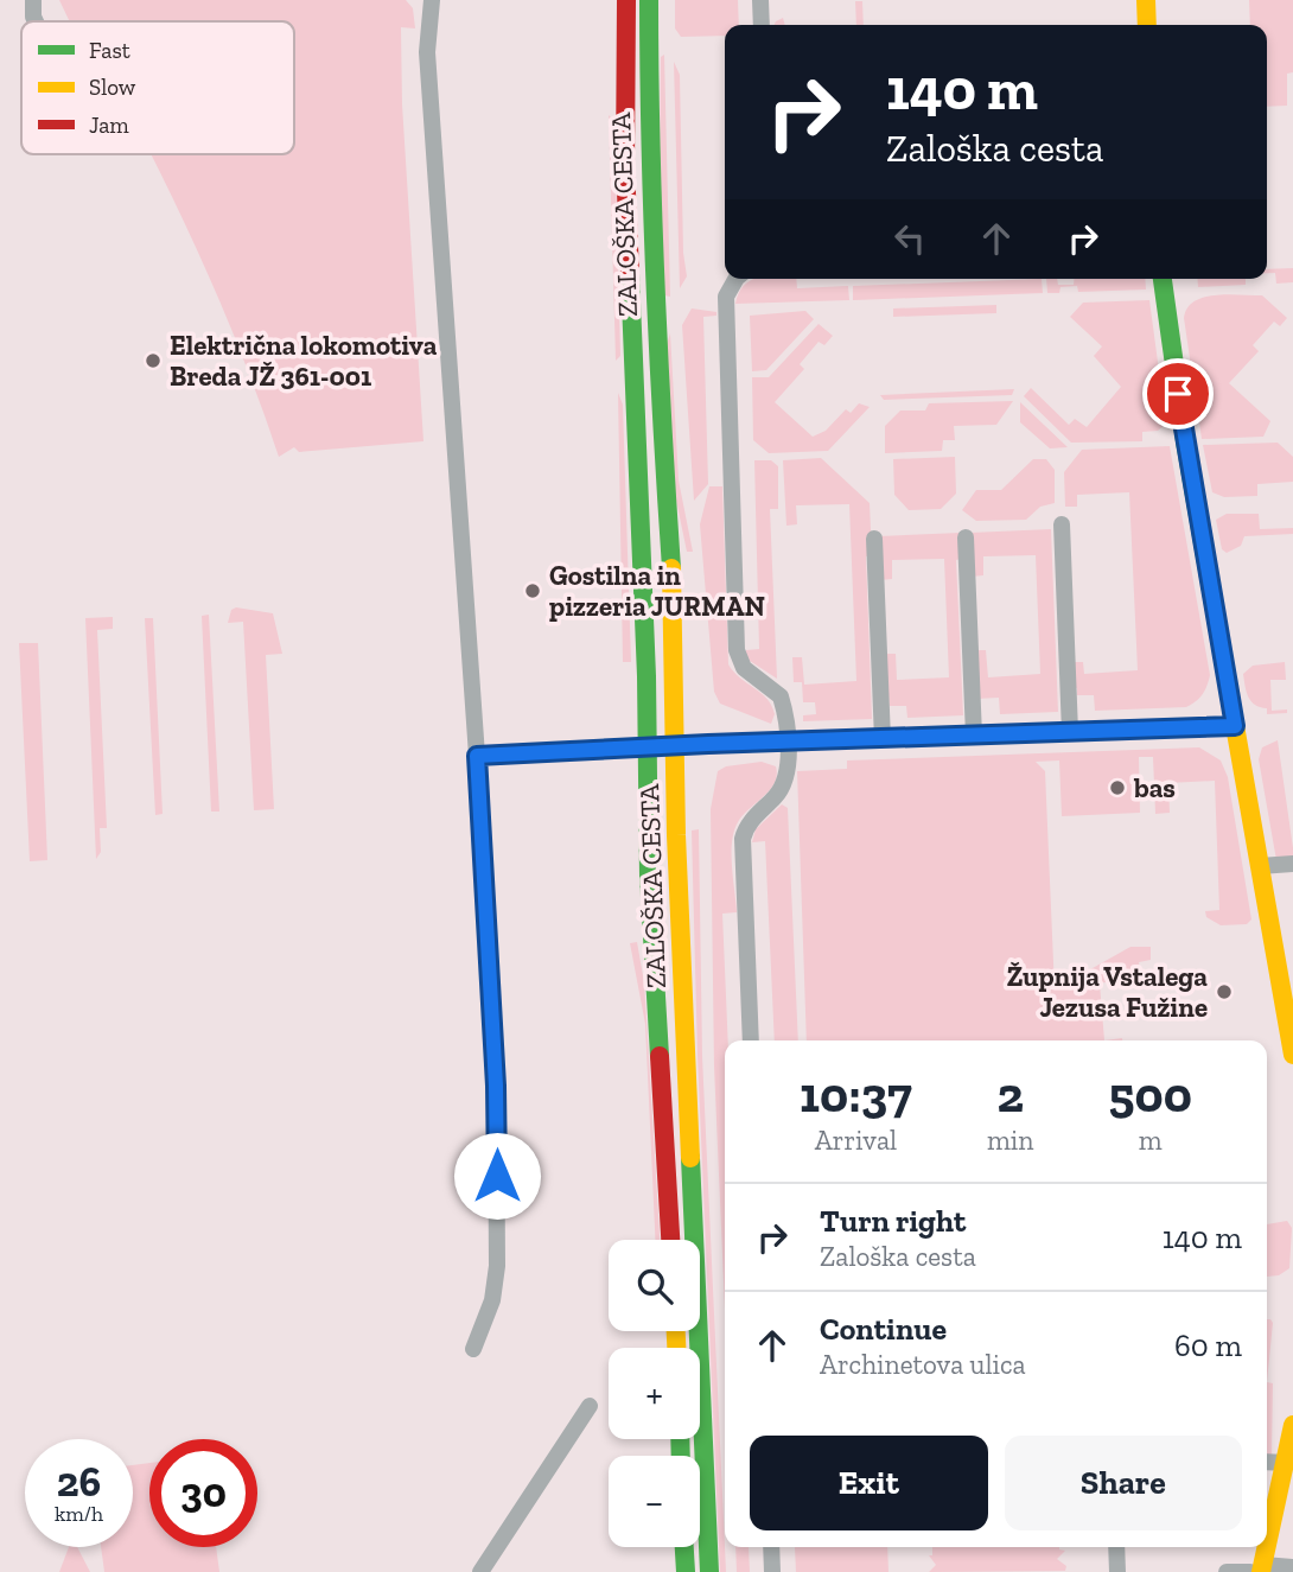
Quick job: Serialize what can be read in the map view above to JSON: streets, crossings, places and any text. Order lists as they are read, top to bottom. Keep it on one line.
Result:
{"streets":{"main road":["ZALOŠKA CESTA"]},"places":["Električna lokomotiva Breda JŽ 361-001","Gostilna in pizzeria JURMAN","bas","Župnija Vstalega Jezusa Fužine"],"legend":["Fast","Slow","Jam"],"page":{"turn":["140 m","Zaloška cesta"],"eta":["10:37","Arrival","2","min","500","m"],"list":[{"name":"Turn right","note":"Zaloška cesta","value":"140 m"},{"name":"Continue","note":"Archinetova ulica","value":"60 m"}],"map_buttons":["+","−"],"buttons":["Exit","Share"],"speed":"26 km/h","limit":"30"}}
